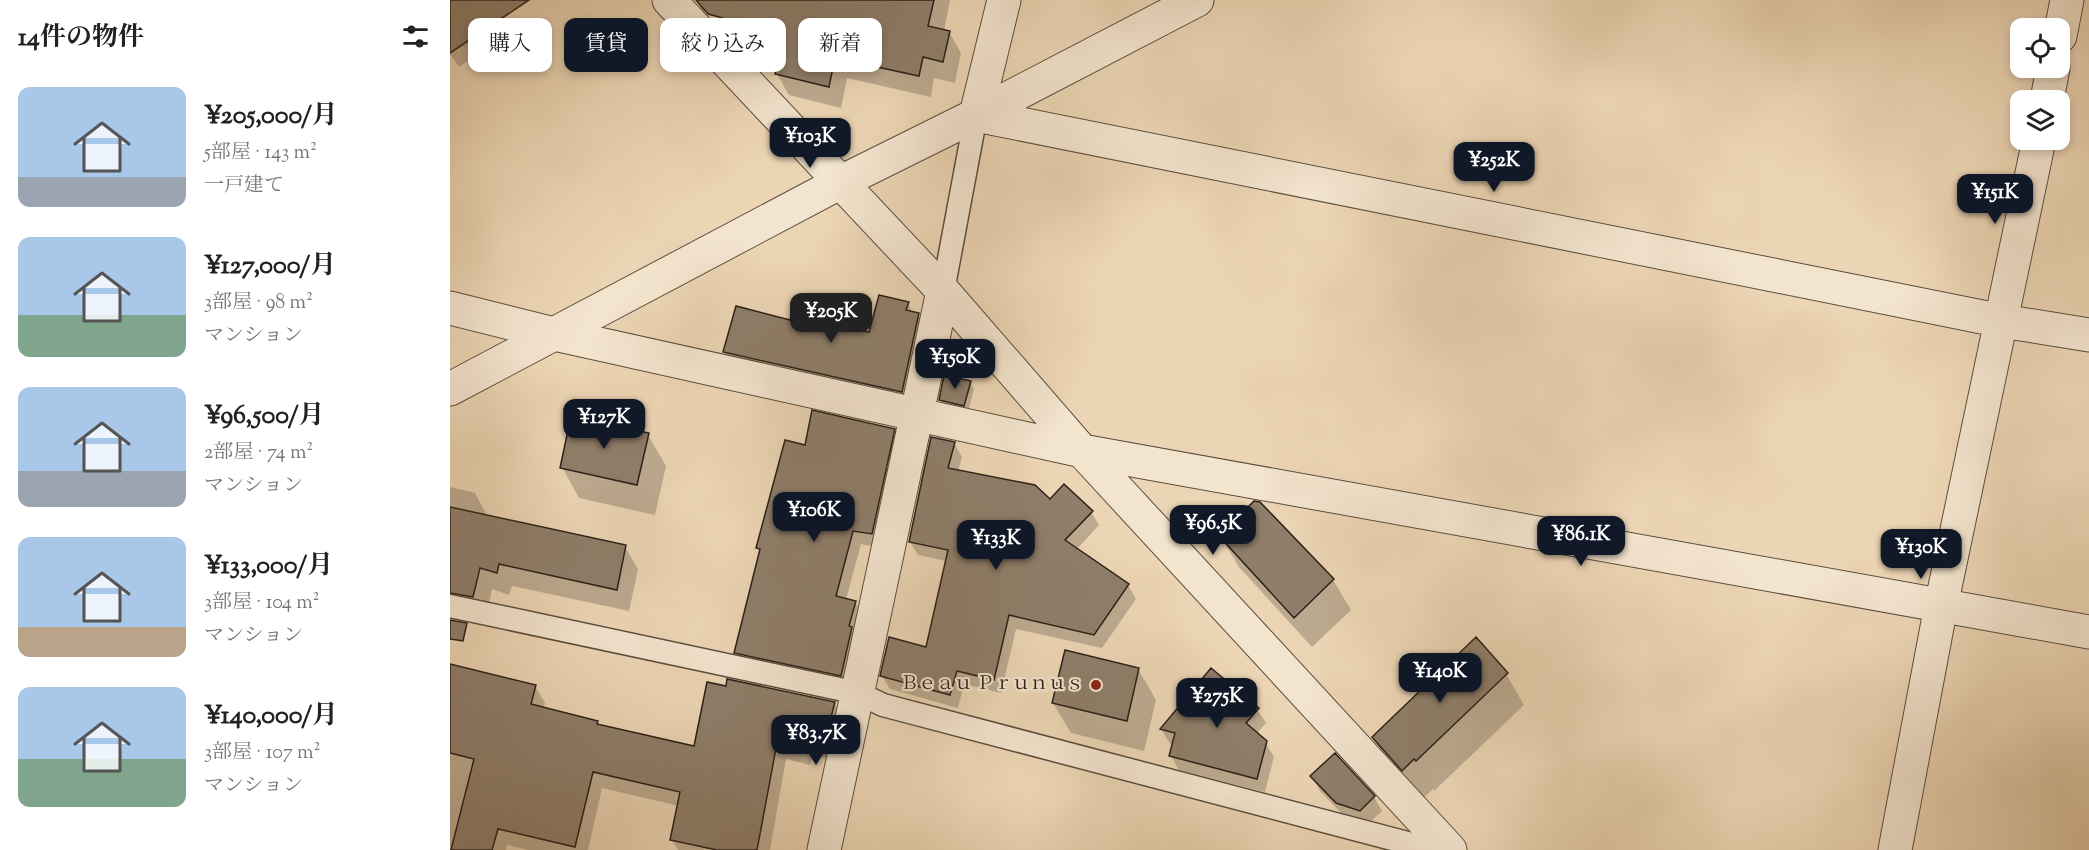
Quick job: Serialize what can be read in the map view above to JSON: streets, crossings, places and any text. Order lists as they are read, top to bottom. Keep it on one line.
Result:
{"places":["Ｂｅａｕ Ｐｒｕｎｕｓ"],"page":{"heading":"14件の物件","chip":["購入","賃貸","絞り込み","新着"],"list":[{"name":"¥205,000/月","note":"5部屋 · 143 m² · 一戸建て"},{"name":"¥127,000/月","note":"3部屋 · 98 m² · マンション"},{"name":"¥96,500/月","note":"2部屋 · 74 m² · マンション"},{"name":"¥133,000/月","note":"3部屋 · 104 m² · マンション"},{"name":"¥140,000/月","note":"3部屋 · 107 m² · マンション"}],"price":["¥103K","¥252K","¥151K","¥205K","¥150K","¥127K","¥106K","¥96.5K","¥86.1K","¥133K","¥130K","¥140K","¥275K","¥83.7K"]}}
